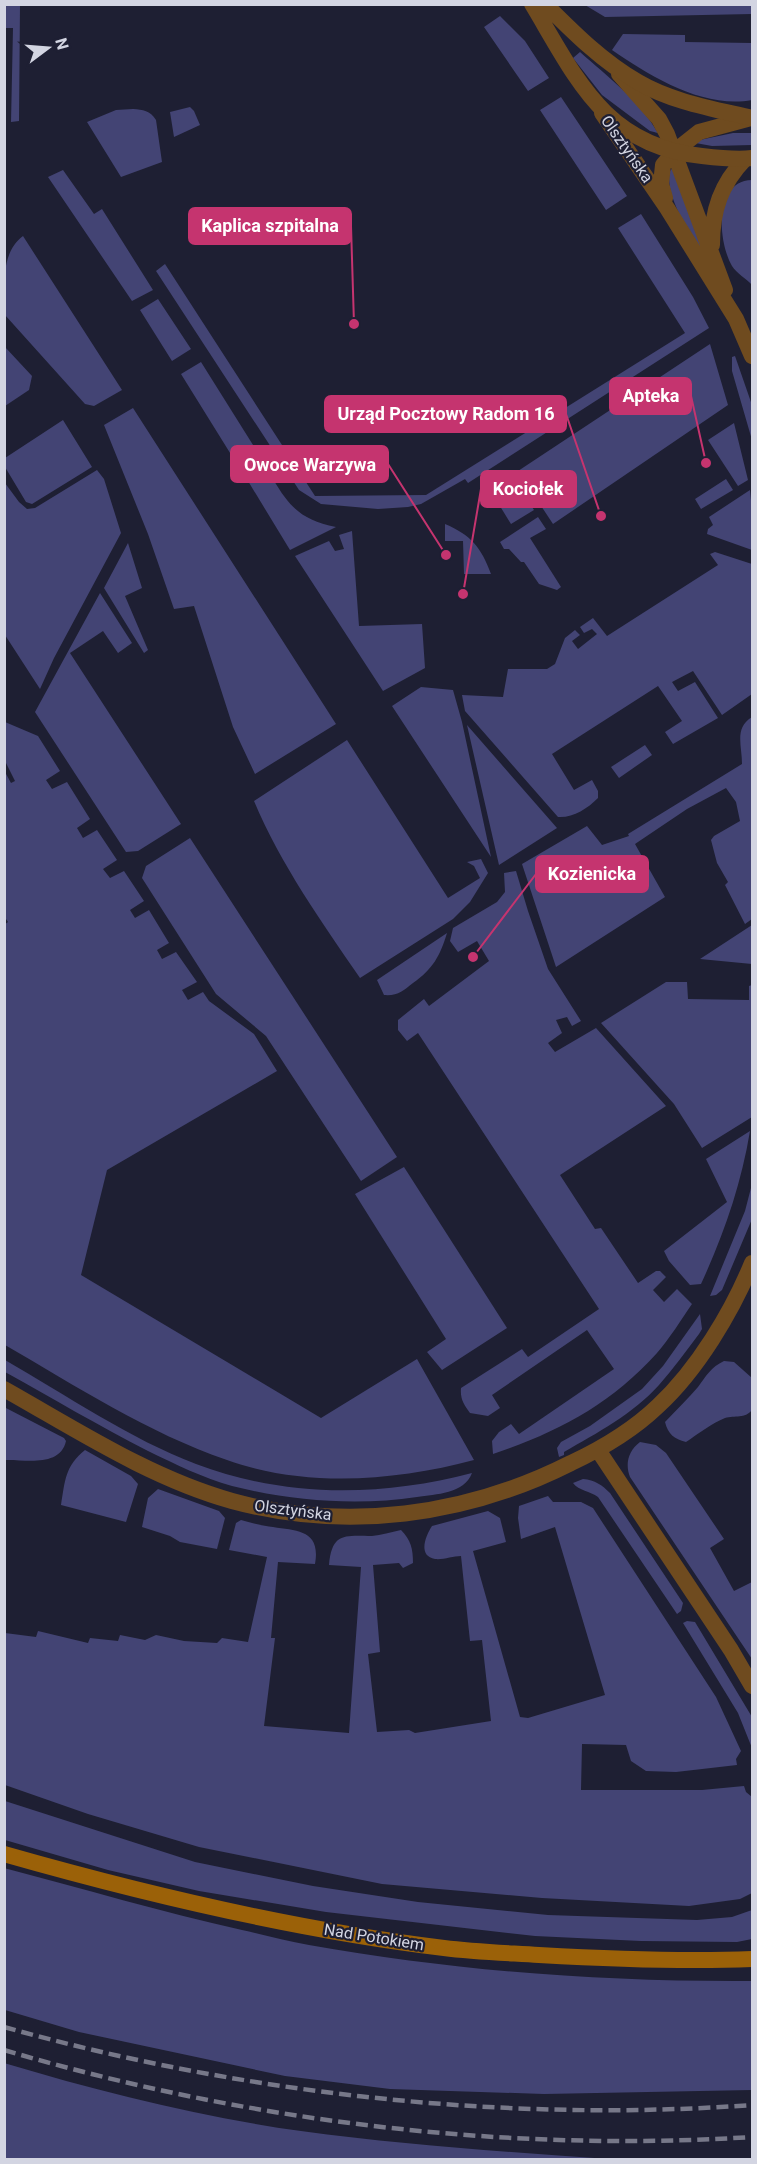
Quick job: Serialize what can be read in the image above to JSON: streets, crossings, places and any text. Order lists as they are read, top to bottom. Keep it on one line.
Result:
{"streets":{"main road":["Nad Potokiem"],"street":["Olsztyńska"]},"places":["Kaplica szpitalna","Apteka","Urząd Pocztowy Radom 16","Owoce Warzywa","Kociołek","Kozienicka"],"north":"right"}
